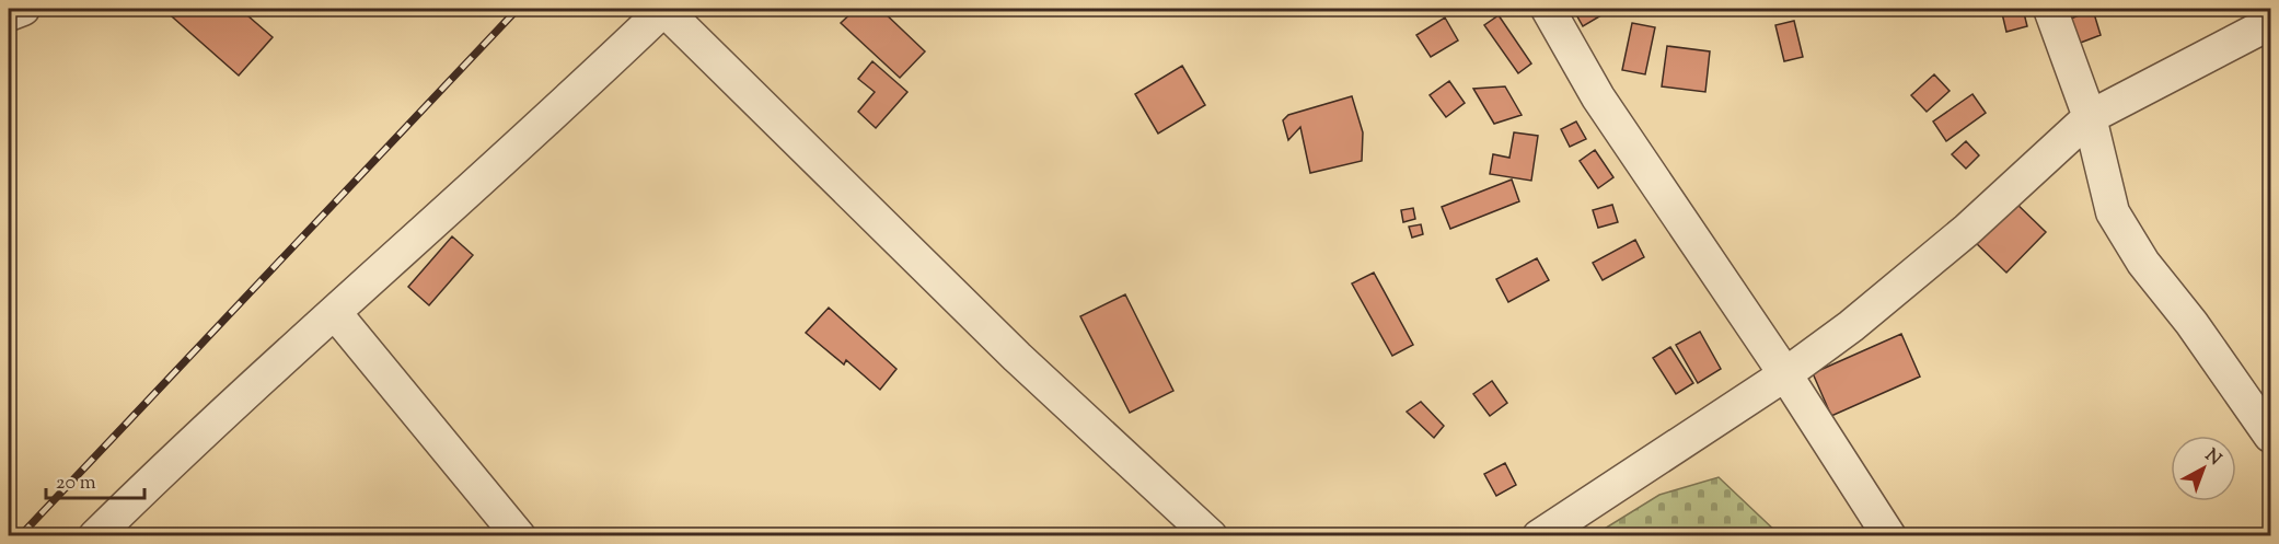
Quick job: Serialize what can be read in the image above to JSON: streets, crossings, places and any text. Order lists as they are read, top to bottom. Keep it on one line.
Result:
{"scale_bar":"20 m","north":"top right"}
